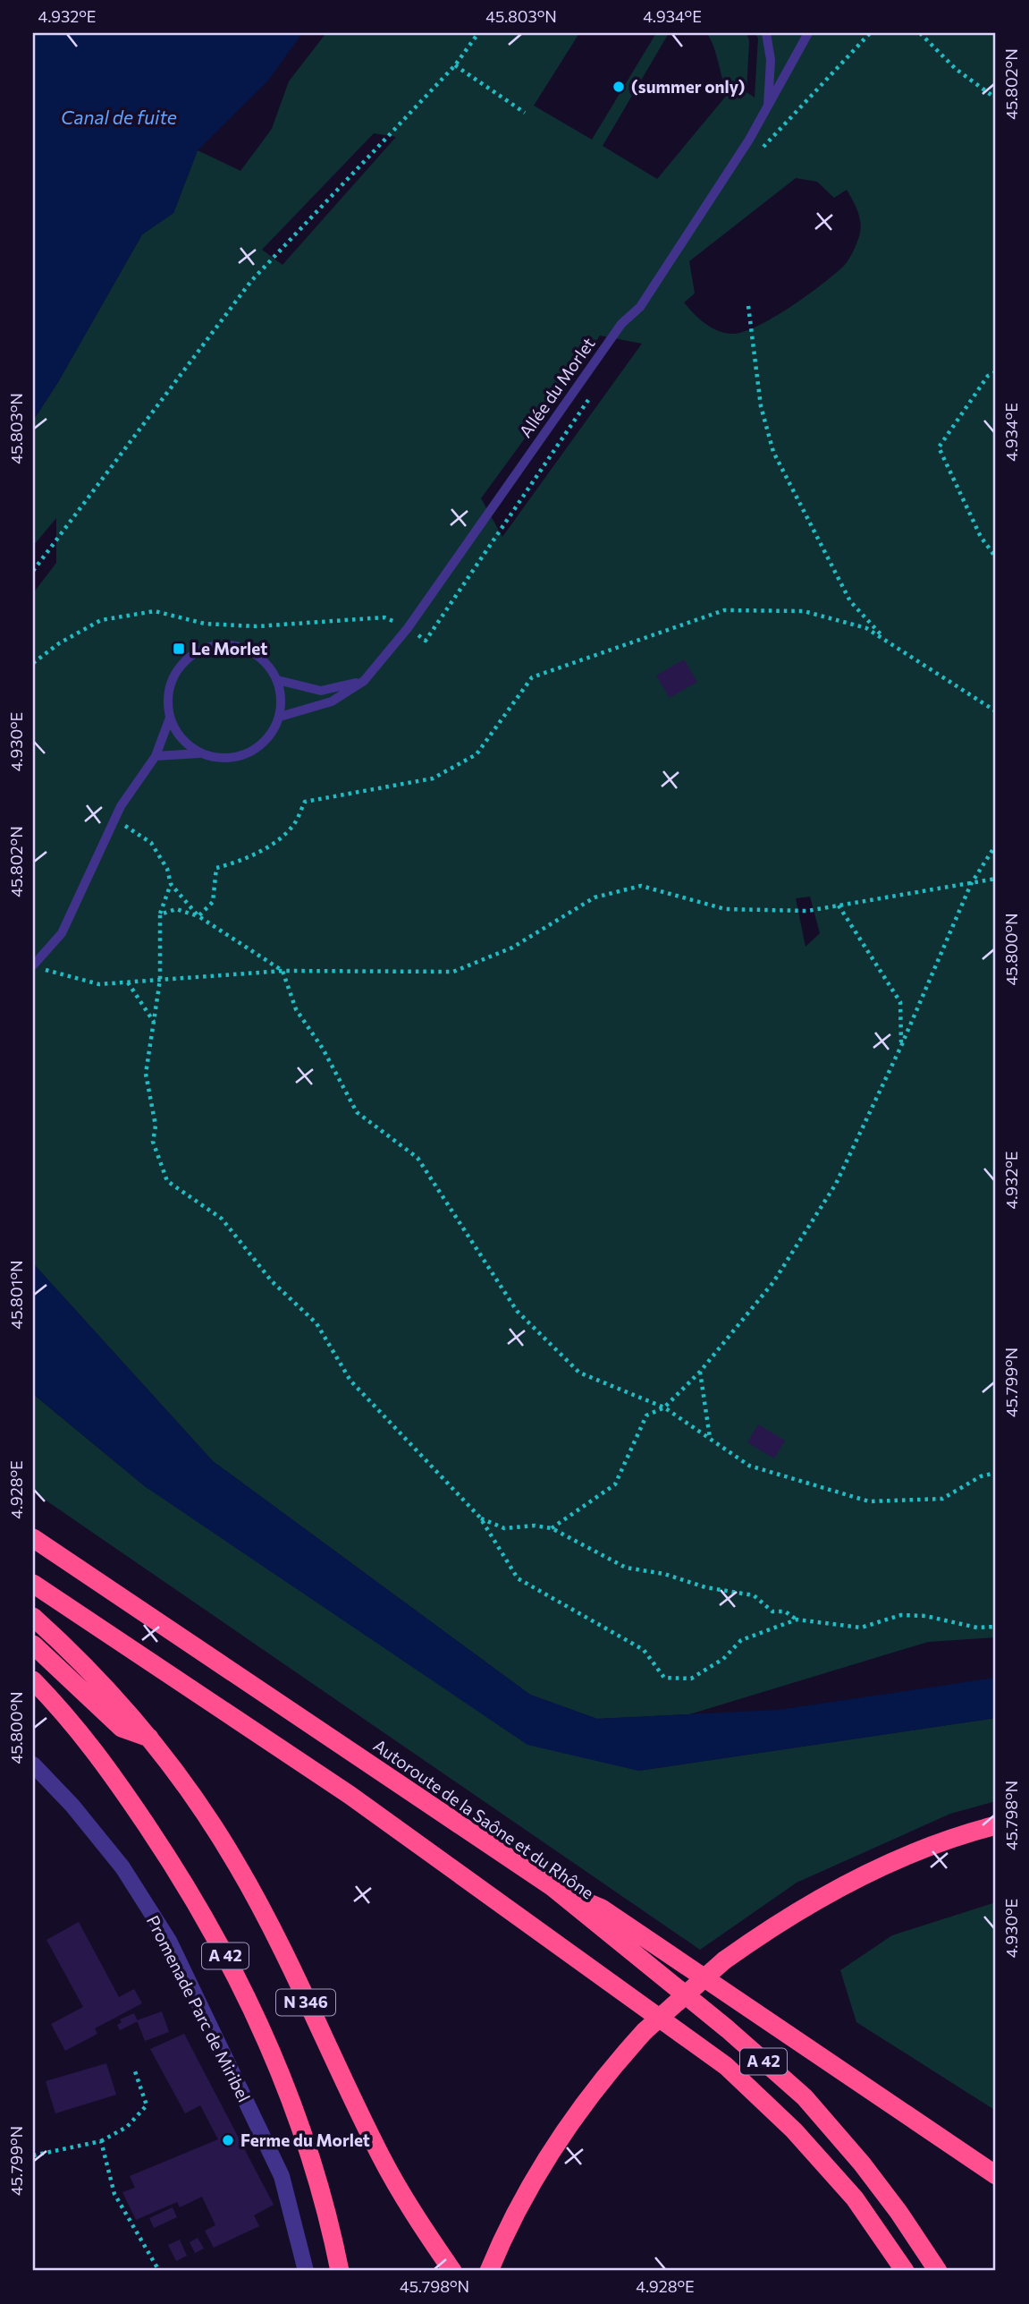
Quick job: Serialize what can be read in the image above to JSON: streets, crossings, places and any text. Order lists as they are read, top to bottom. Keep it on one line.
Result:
{"streets":{"highway":["Autoroute de la Saône et du Rhône","A 42","N 346"],"lane":["Allée du Morlet"]},"water":["Canal de fuite"],"places":{"other":["(summer only)","Ferme du Morlet"],"transit":["Le Morlet"]},"coordinates":["4.932°E","45.803°N","4.934°E","45.802°N","4.930°E","45.800°N","45.801°N","45.799°N","4.928°E","45.798°N"]}
